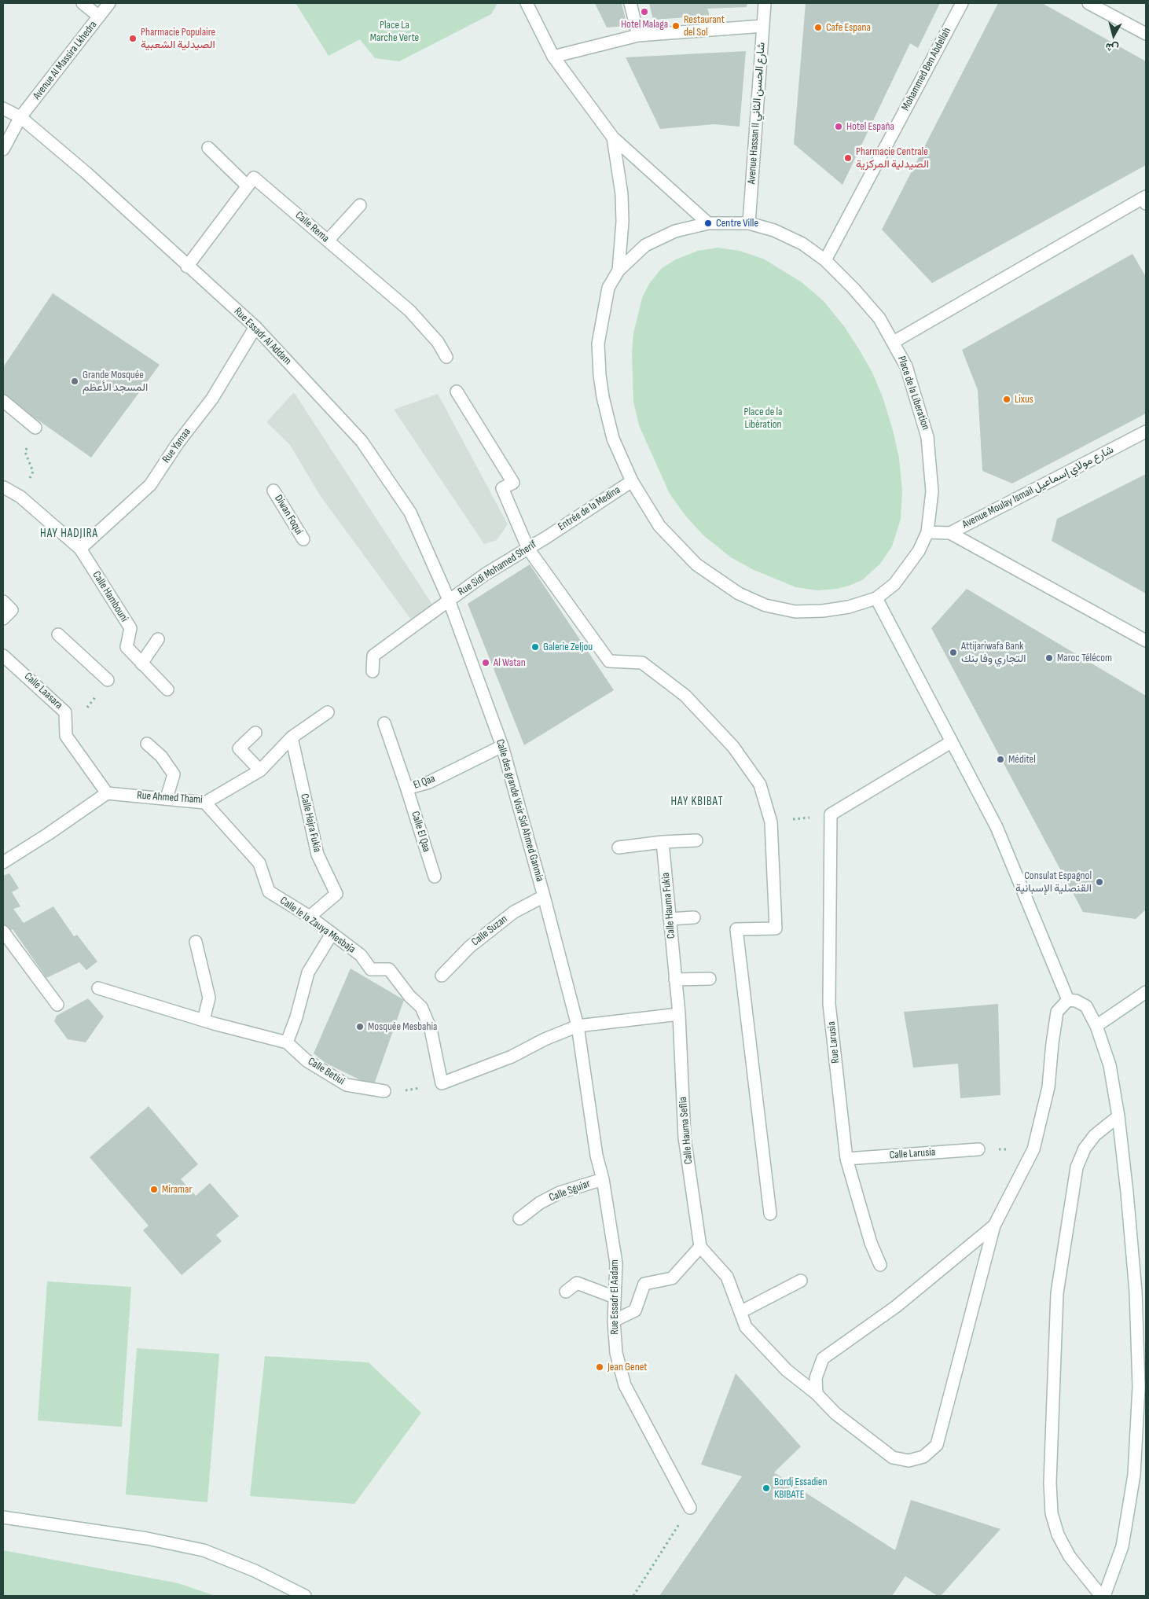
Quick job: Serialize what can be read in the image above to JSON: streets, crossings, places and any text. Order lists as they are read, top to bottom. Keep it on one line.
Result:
{"streets":{"street":["Avenue Al Massira Lkhedra","Mohammed Ben Abdellah","Avenue Hassan II شارع الحسن الثاني","Calle Rema","Rue Essadr Al Addam","Place de la Liberation","Rue Yamaa","Avenue Moulay Ismail شارع مولاي إسماعيل","Entrée de la Medina","Diwan Foqui","Rue Sidi Mohamed Sherif","Calle Hambouni","Calle Laasara","El Qaa","Rue Ahmed Thami","Calle des grande Visir Sid Ahmed Ganmia","Calle Hajra Fukia","Calle El Qaa","Calle Hauma Fukia","Calle le la Zauya Mesbaja","Calle Suzan","Rue Larusia","Calle Betiui","Calle Hauma Seflia","Calle Larusia","Calle Sguiar","Rue Essadr El Aadam"]},"crossings":[["Avenue Al Massira Lkhedra","Rue Essadr Al Addam"],["Mohammed Ben Abdellah","Place de la Liberation"],["Avenue Hassan II شارع الحسن الثاني","Place de la Liberation"],["Rue Essadr Al Addam","Rue Yamaa"],["Rue Essadr Al Addam","Rue Sidi Mohamed Sherif"],["Rue Essadr Al Addam","Calle des grande Visir Sid Ahmed Ganmia"],["Place de la Liberation","Avenue Moulay Ismail شارع مولاي إسماعيل"],["Place de la Liberation","Entrée de la Medina"],["Rue Yamaa","Calle Hambouni"],["Entrée de la Medina","Rue Sidi Mohamed Sherif"],["Rue Sidi Mohamed Sherif","Calle des grande Visir Sid Ahmed Ganmia"],["Calle Laasara","Rue Ahmed Thami"],["El Qaa","Calle des grande Visir Sid Ahmed Ganmia"],["El Qaa","Calle El Qaa"],["Rue Ahmed Thami","Calle Hajra Fukia"],["Rue Ahmed Thami","Calle le la Zauya Mesbaja"],["Calle des grande Visir Sid Ahmed Ganmia","Calle Suzan"],["Calle des grande Visir Sid Ahmed Ganmia","Rue Essadr El Aadam"],["Calle Hajra Fukia","Calle le la Zauya Mesbaja"],["Calle Hauma Fukia","Calle Hauma Seflia"],["Rue Larusia","Calle Larusia"],["Calle Sguiar","Rue Essadr El Aadam"]],"districts":["HAY HADJIRA","HAY KBIBAT"],"parks":["Place La Marche Verte","Place de la Libération"],"places":["Hotel Malaga","Restaurant del Sol","Cafe Espana","Pharmacie Populaire الصيدلية الشعبية","Hotel España","Pharmacie Centrale الصيدلية المركزية","Centre Ville","Grande Mosquée المسجد الأعظم","Lixus","Galerie Zeljou","Attijariwafa Bank التجاري وفا بنك","Maroc Télécom","Al Watan","Méditel","Consulat Espagnol القنصلية الإسبانية","Mosquée Mesbahia","Miramar","Jean Genet","Bordj Essadien KBIBATE"],"north":"bottom"}
